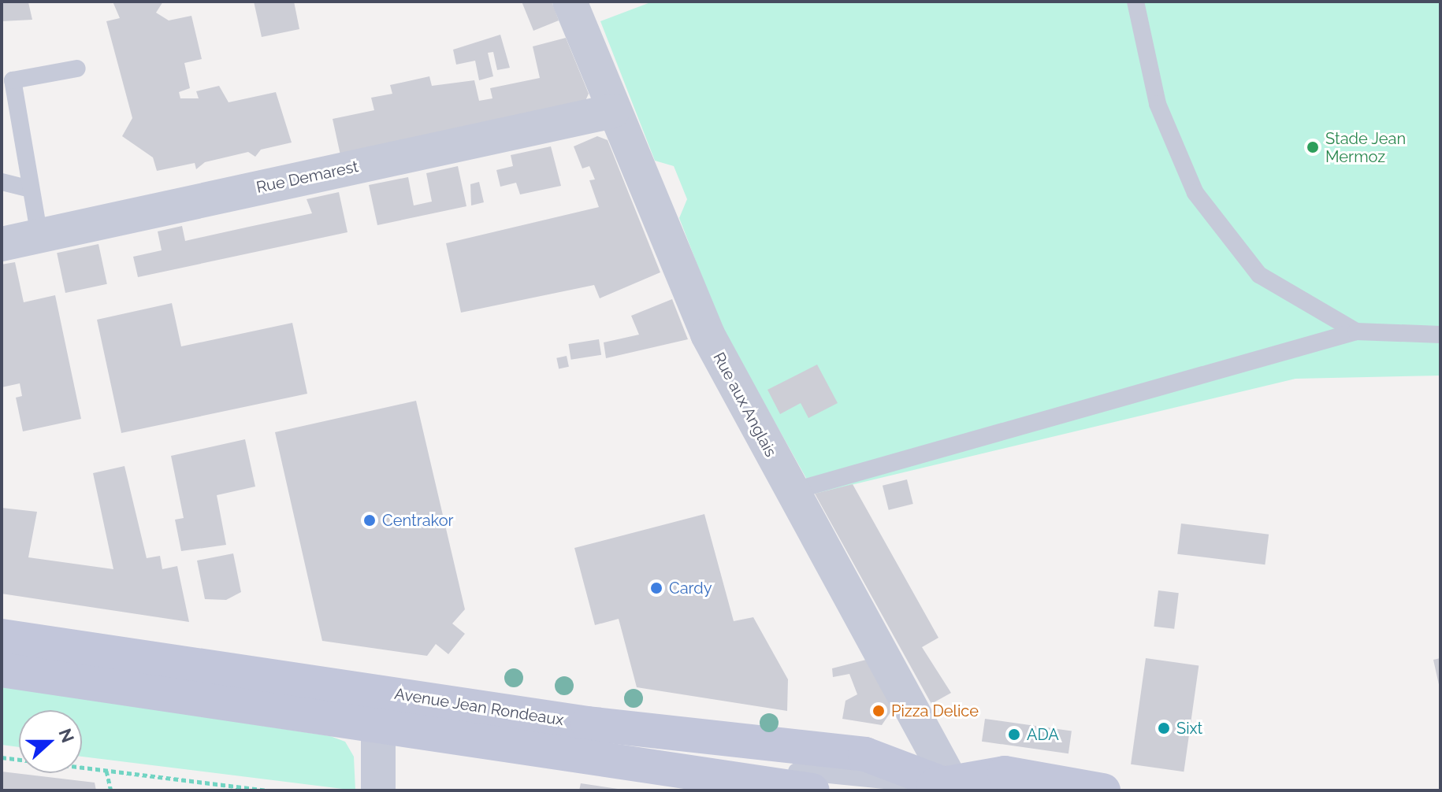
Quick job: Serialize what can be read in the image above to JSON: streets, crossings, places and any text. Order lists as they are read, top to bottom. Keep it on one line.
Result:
{"streets":{"main road":["Avenue Jean Rondeaux"],"street":["Rue Demarest","Rue aux Anglais"]},"crossings":[["Rue Demarest","Rue aux Anglais"],["Rue aux Anglais","Avenue Jean Rondeaux"]],"places":["Stade Jean Mermoz","Centrakor","Cardy","Pizza Delice","Sixt","ADA"],"north":"right"}
